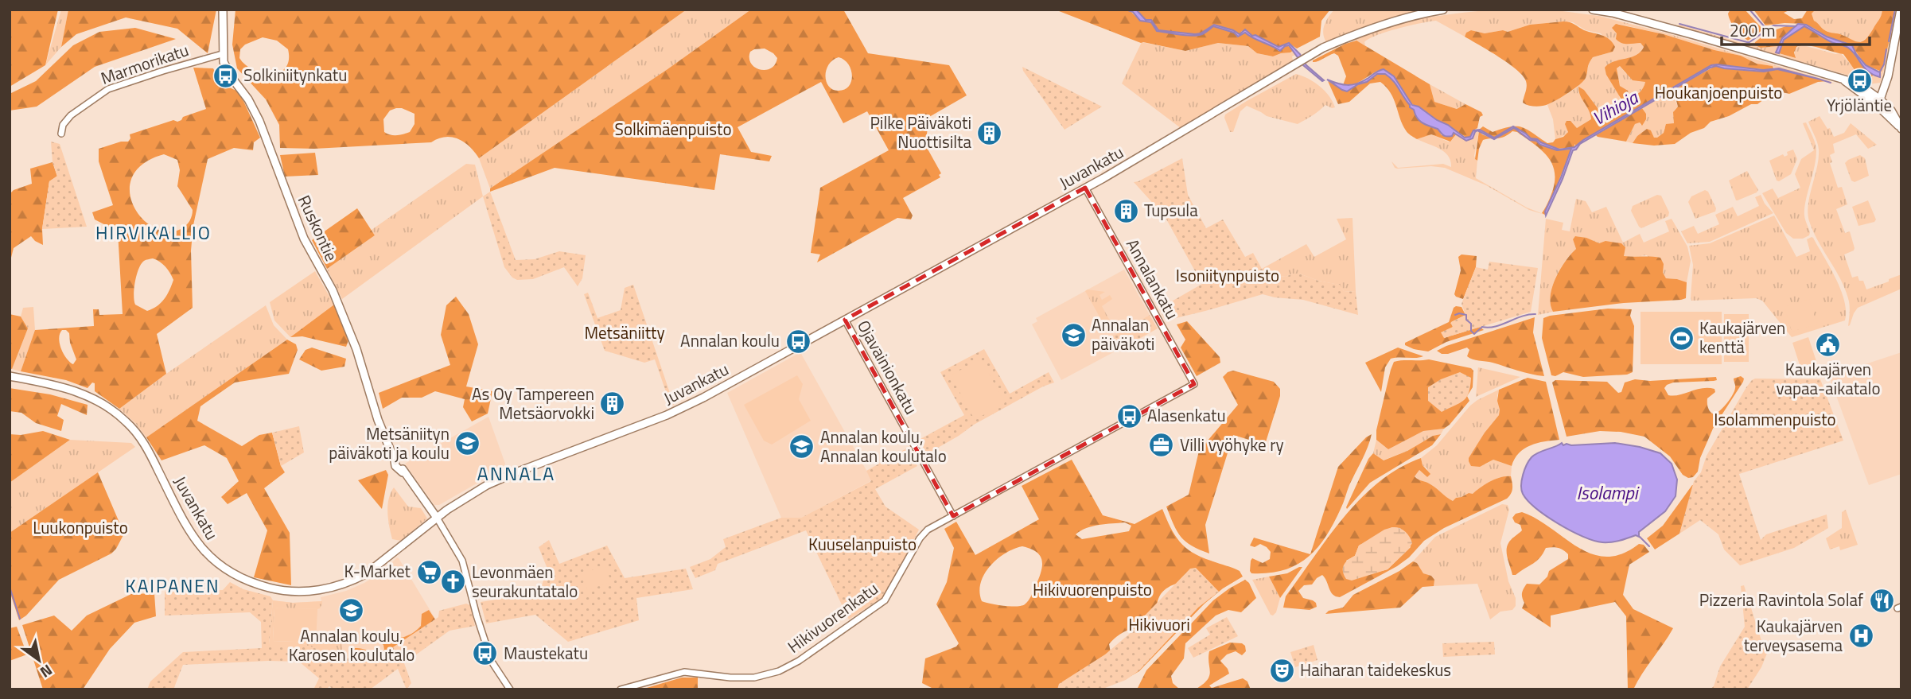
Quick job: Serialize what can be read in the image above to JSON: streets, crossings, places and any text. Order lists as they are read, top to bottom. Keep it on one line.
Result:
{"streets":{"main road":["Juvankatu","Ruskontie"],"street":["Marmorikatu","Annalankatu","Ojavainionkatu","Hikivuorenkatu"]},"crossings":[["Marmorikatu","Ruskontie"],["Juvankatu","Ruskontie"],["Juvankatu","Annalankatu"],["Juvankatu","Ojavainionkatu"],["Annalankatu","Hikivuorenkatu"],["Ojavainionkatu","Hikivuorenkatu"]],"districts":["HIRVIKALLIO","ANNALA","KAIPANEN"],"water":["Vihioja","Isolampi"],"parks":["Houkanjoenpuisto","Solkimäenpuisto","Isoniitynpuisto","Metsäniitty","Isolammenpuisto","Luukonpuisto","Kuuselanpuisto","Hikivuorenpuisto","Hikivuori"],"places":{"bus stop":["Solkiniitynkatu","Yrjöläntie","Annalan koulu","Alasenkatu","Maustekatu"],"building":["Pilke Päiväkoti Nuottisilta","Tupsula","As Oy Tampereen Metsäorvokki"],"school or university":["Annalan päiväkoti","Metsäniityn päiväkoti ja koulu","Annalan koulu, Annalan koulutalo","Annalan koulu, Karosen koulutalo"],"sports":["Kaukajärven kenttä"],"public building":["Kaukajärven vapaa-aikatalo"],"office":["Villi vyöhyke ry"],"supermarket":["K-Market"],"church":["Levonmäen seurakuntatalo"],"restaurant":["Pizzeria Ravintola Solaf"],"hospital":["Kaukajärven terveysasema"],"theatre":["Haiharan taidekeskus"]},"scale_bar":"200 m","north":"bottom right"}
